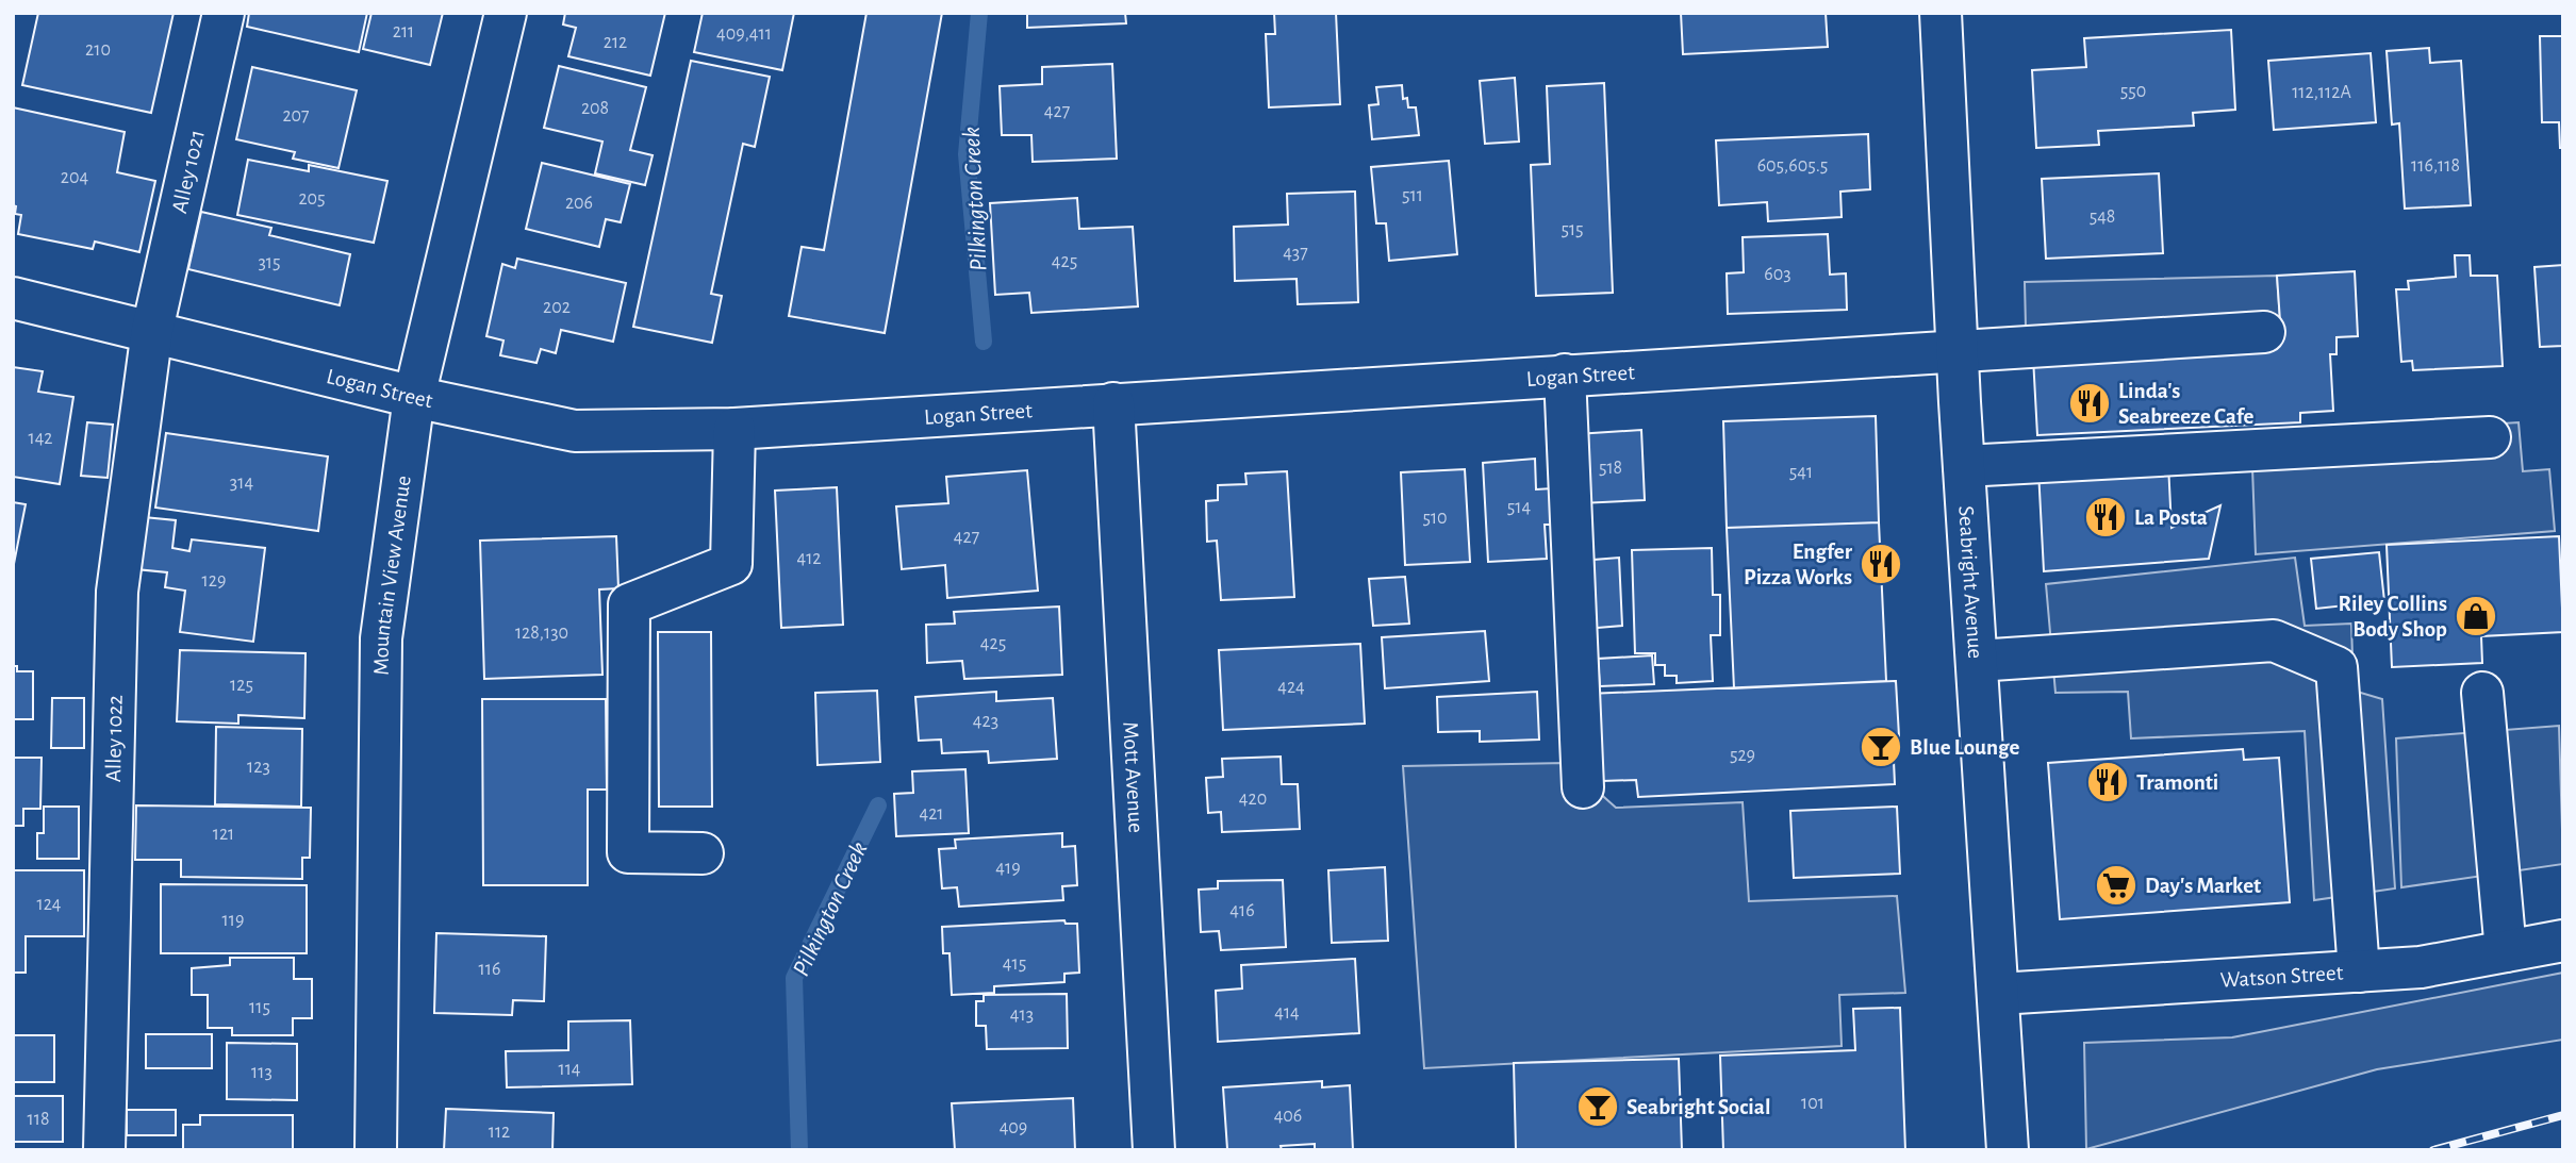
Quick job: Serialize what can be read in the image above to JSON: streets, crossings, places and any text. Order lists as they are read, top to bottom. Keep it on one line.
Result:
{"streets":{"street":["Alley 1021","Logan Street","Mountain View Avenue","Seabright Avenue","Alley 1022","Mott Avenue","Watson Street"]},"crossings":[["Alley 1021","Logan Street"],["Alley 1021","Alley 1022"],["Logan Street","Mountain View Avenue"],["Logan Street","Seabright Avenue"],["Logan Street","Alley 1022"],["Logan Street","Mott Avenue"],["Seabright Avenue","Watson Street"]],"water":["Pilkington Creek"],"places":{"restaurant":["Linda's Seabreeze Cafe","La Posta","Engfer Pizza Works","Tramonti"],"shop":["Riley Collins Body Shop"],"bar":["Blue Lounge","Seabright Social"],"supermarket":["Day's Market"]},"house_numbers":["211","409,411","212","210","550","112,112A","208","427","207","605,605.5","116,118","204","511","205","206","548","515","437","425","315","603","202","142","518","541","314","514","510","427","412","129","128,130","425","125","424","423","529","123","420","421","121","419","124","416","119","415","116","115","414","413","114","113","101","406","118","409","112"]}
